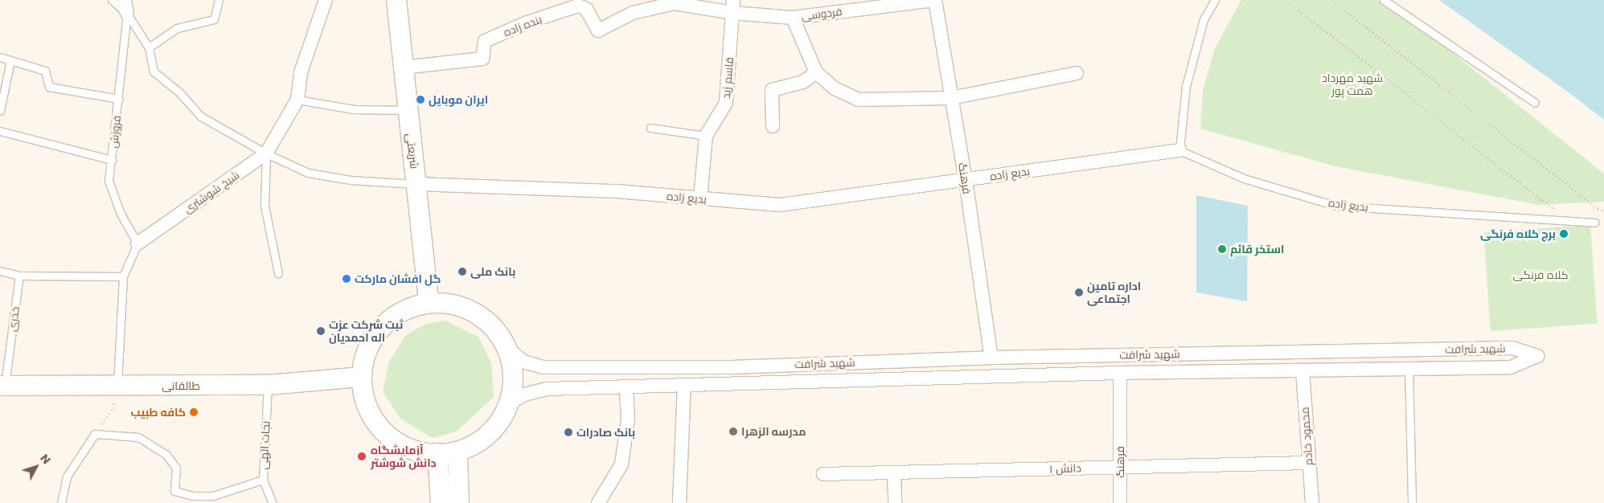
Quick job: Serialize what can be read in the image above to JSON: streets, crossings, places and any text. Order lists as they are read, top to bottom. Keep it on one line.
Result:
{"streets":{"main road":["شریعتی","طالقانی"],"street":["فردوسی","بنده زاده","قاسم زید","بدیع زاده","فرهنگ","شیخ شوشتری","شهید شرافت","محمود خادم","دانش ۱"],"lane":["فروزش","خدری","نجات الهی"]},"crossings":[["فردوسی","بنده زاده"],["فردوسی","قاسم زید"],["فردوسی","فرهنگ"],["بنده زاده","شریعتی"],["قاسم زید","بدیع زاده"],["فروزش","شیخ شوشتری"],["شریعتی","بدیع زاده"],["بدیع زاده","فرهنگ"],["فرهنگ","شهید شرافت"],["فرهنگ","دانش ۱"],["خدری","طالقانی"],["شهید شرافت","محمود خادم"],["طالقانی","نجات الهی"],["محمود خادم","دانش ۱"]],"parks":["شهید مهرداد همت پور","کلاه فرنگی"],"places":["ایران موبایل","برج کلاه فرنگی","استخر قائم","بانک ملی","گل افشان مارکت","اداره تامین اجتماعی","ثبت شرکت عزت اله احمدیان","کافه طبیب","مدرسه الزهرا","بانک صادرات","آزمایشگاه دانش شوشتر"],"north":"top right"}
